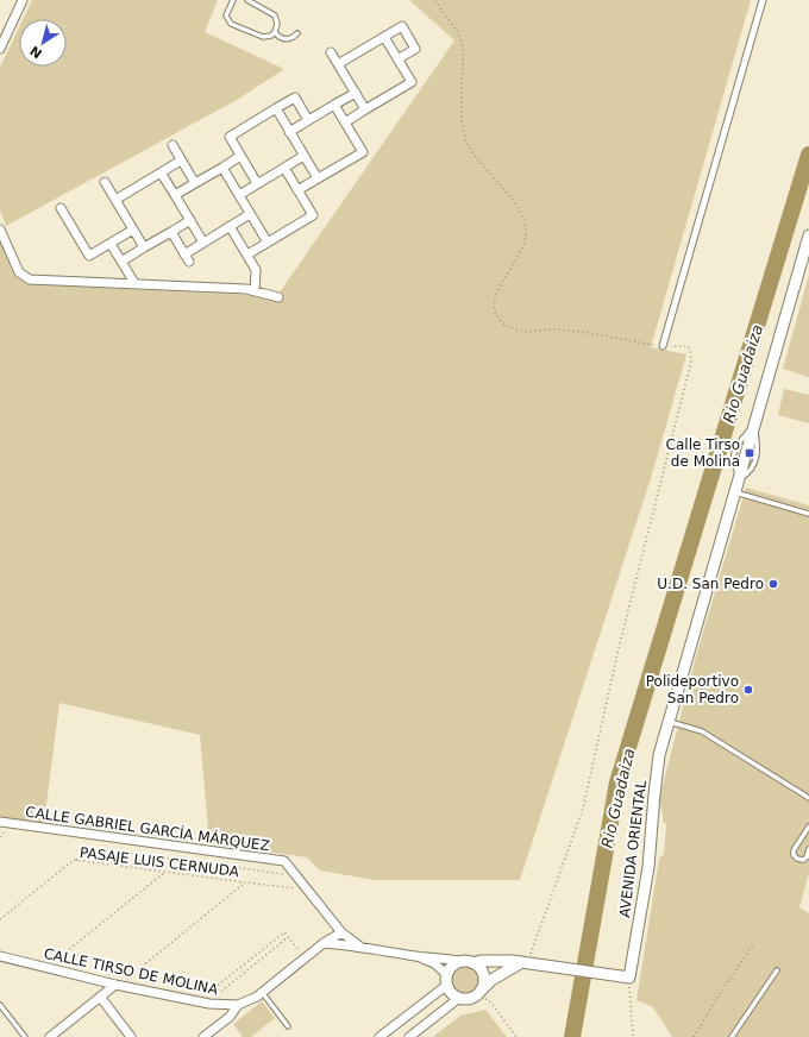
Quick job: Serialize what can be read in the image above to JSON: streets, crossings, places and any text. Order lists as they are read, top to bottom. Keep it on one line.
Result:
{"streets":{"street":["CALLE GABRIEL GARCÍA MÁRQUEZ","AVENIDA ORIENTAL","CALLE TIRSO DE MOLINA"],"path":["PASAJE LUIS CERNUDA"]},"crossings":[["CALLE GABRIEL GARCÍA MÁRQUEZ","PASAJE LUIS CERNUDA"],["CALLE GABRIEL GARCÍA MÁRQUEZ","CALLE TIRSO DE MOLINA"]],"water":["Rio Guadaiza"],"places":{"transit":["Calle Tirso de Molina"],"other":["U.D. San Pedro","Polideportivo San Pedro"]},"north":"bottom left"}
